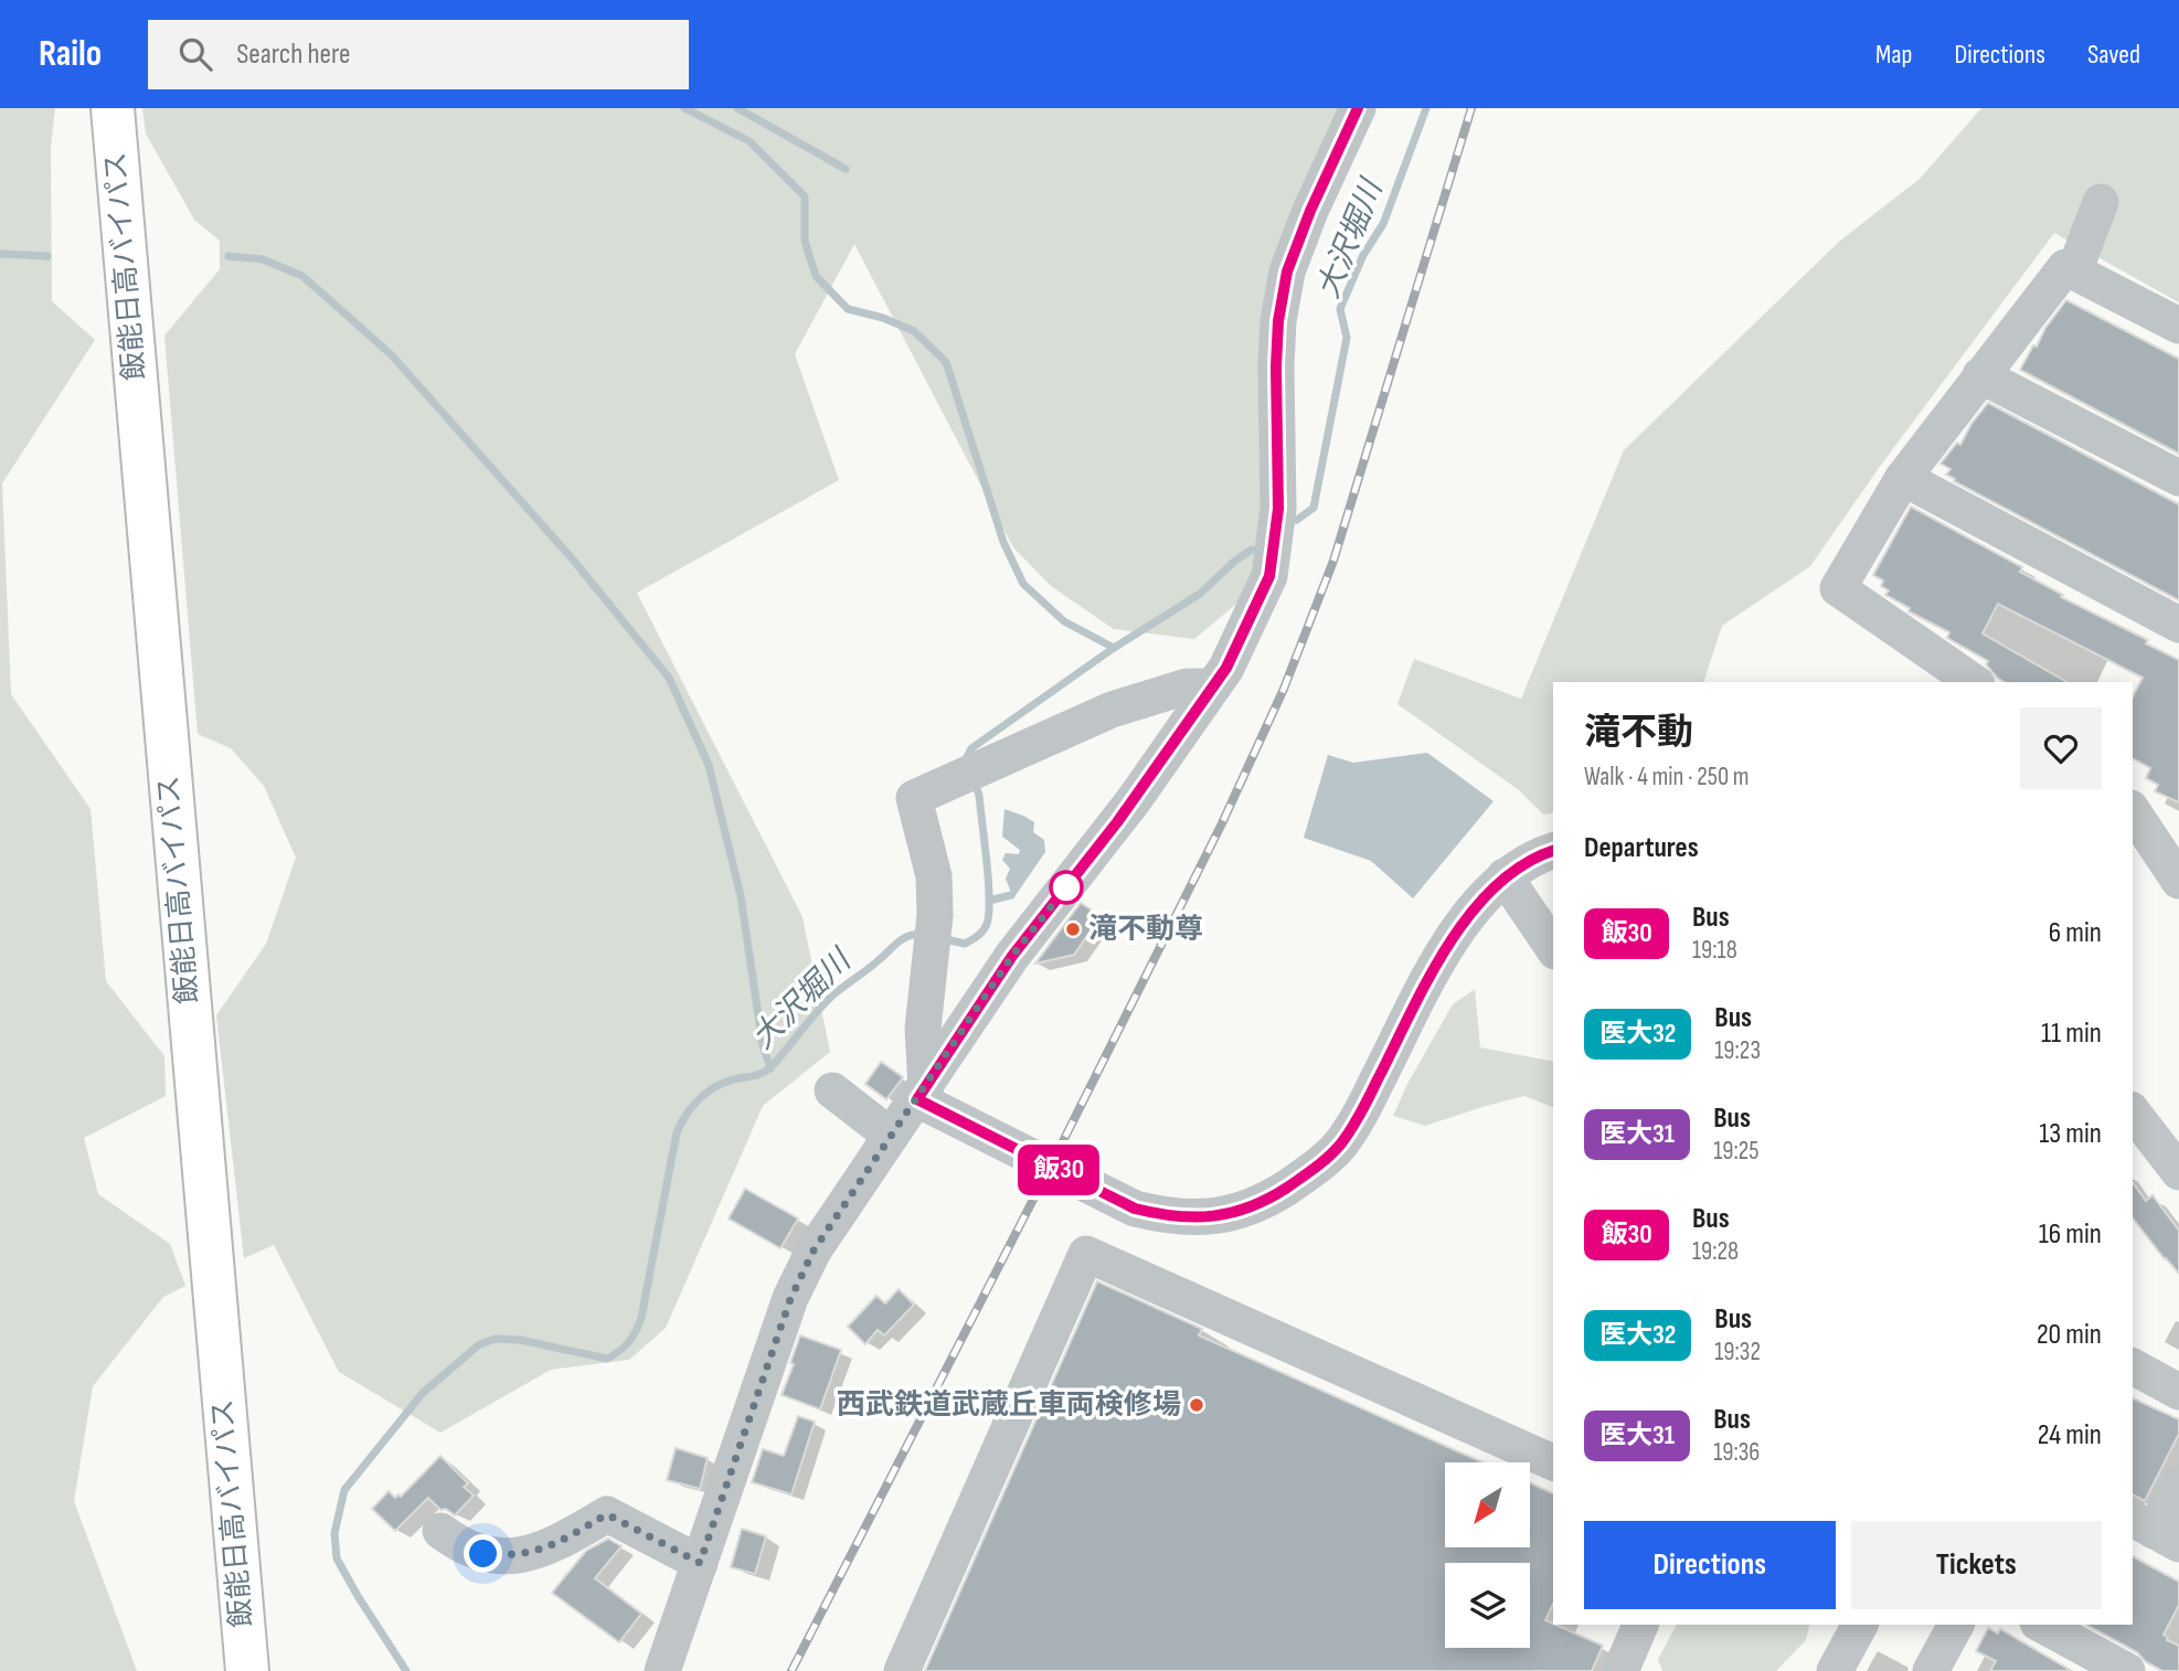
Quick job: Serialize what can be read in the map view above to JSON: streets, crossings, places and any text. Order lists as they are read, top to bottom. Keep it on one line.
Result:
{"streets":{"highway":["飯能日高バイパス"]},"water":["大沢堀川"],"places":["滝不動尊","西武鉄道武蔵丘車両検修場"],"lines":["bus line 飯30"],"north":"bottom left","page":{"header":"Railo","search":"Search here","nav":["Map","Directions","Saved"],"on_map":"飯30","heading":[["滝不動","Walk · 4 min · 250 m"],"Departures"],"list":[{"mark":"飯30","name":"Bus","note":"19:18","value":"6 min"},{"mark":"医大32","name":"Bus","note":"19:23","value":"11 min"},{"mark":"医大31","name":"Bus","note":"19:25","value":"13 min"},{"mark":"飯30","name":"Bus","note":"19:28","value":"16 min"},{"mark":"医大32","name":"Bus","note":"19:32","value":"20 min"},{"mark":"医大31","name":"Bus","note":"19:36","value":"24 min"}],"buttons":["Directions","Tickets"]}}
